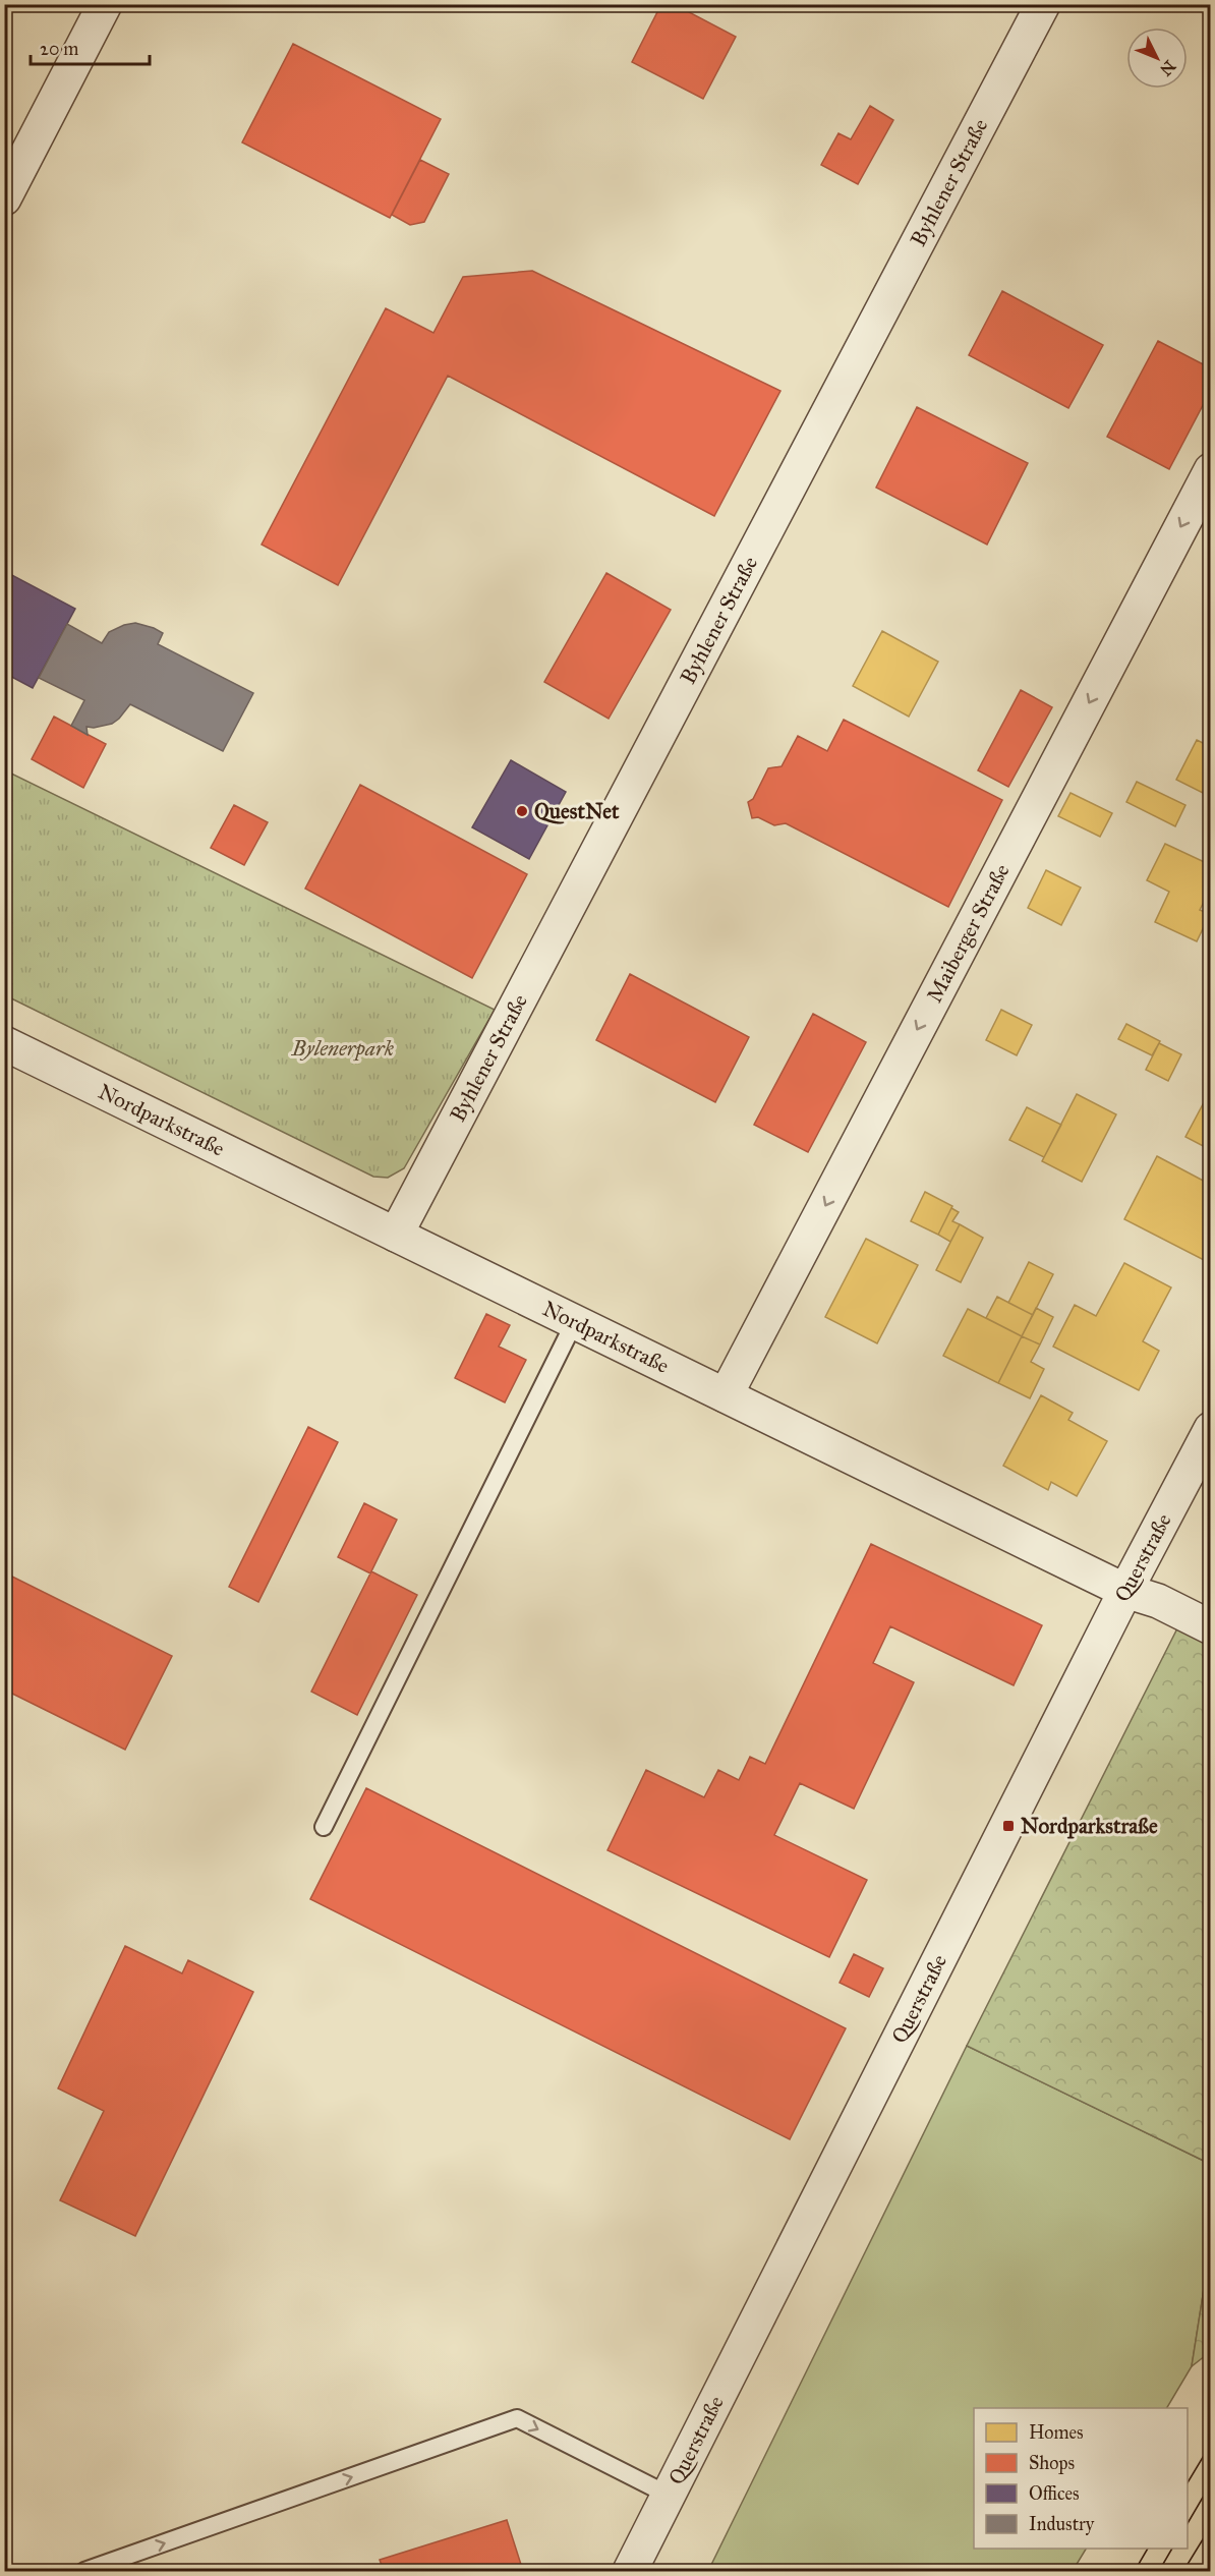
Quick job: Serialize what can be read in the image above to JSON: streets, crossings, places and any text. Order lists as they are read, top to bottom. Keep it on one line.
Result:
{"streets":{"street":["Byhlener Straße","Maiberger Straße","Nordparkstraße","Querstraße"]},"crossings":[["Byhlener Straße","Nordparkstraße"],["Maiberger Straße","Nordparkstraße"],["Nordparkstraße","Querstraße"]],"one_way":["Maiberger Straße"],"parks":["Bylenerpark"],"places":{"other":["QuestNet"],"transit":["Nordparkstraße"]},"legend":["Homes","Shops","Offices","Industry"],"scale_bar":"20 m","north":"bottom right"}
